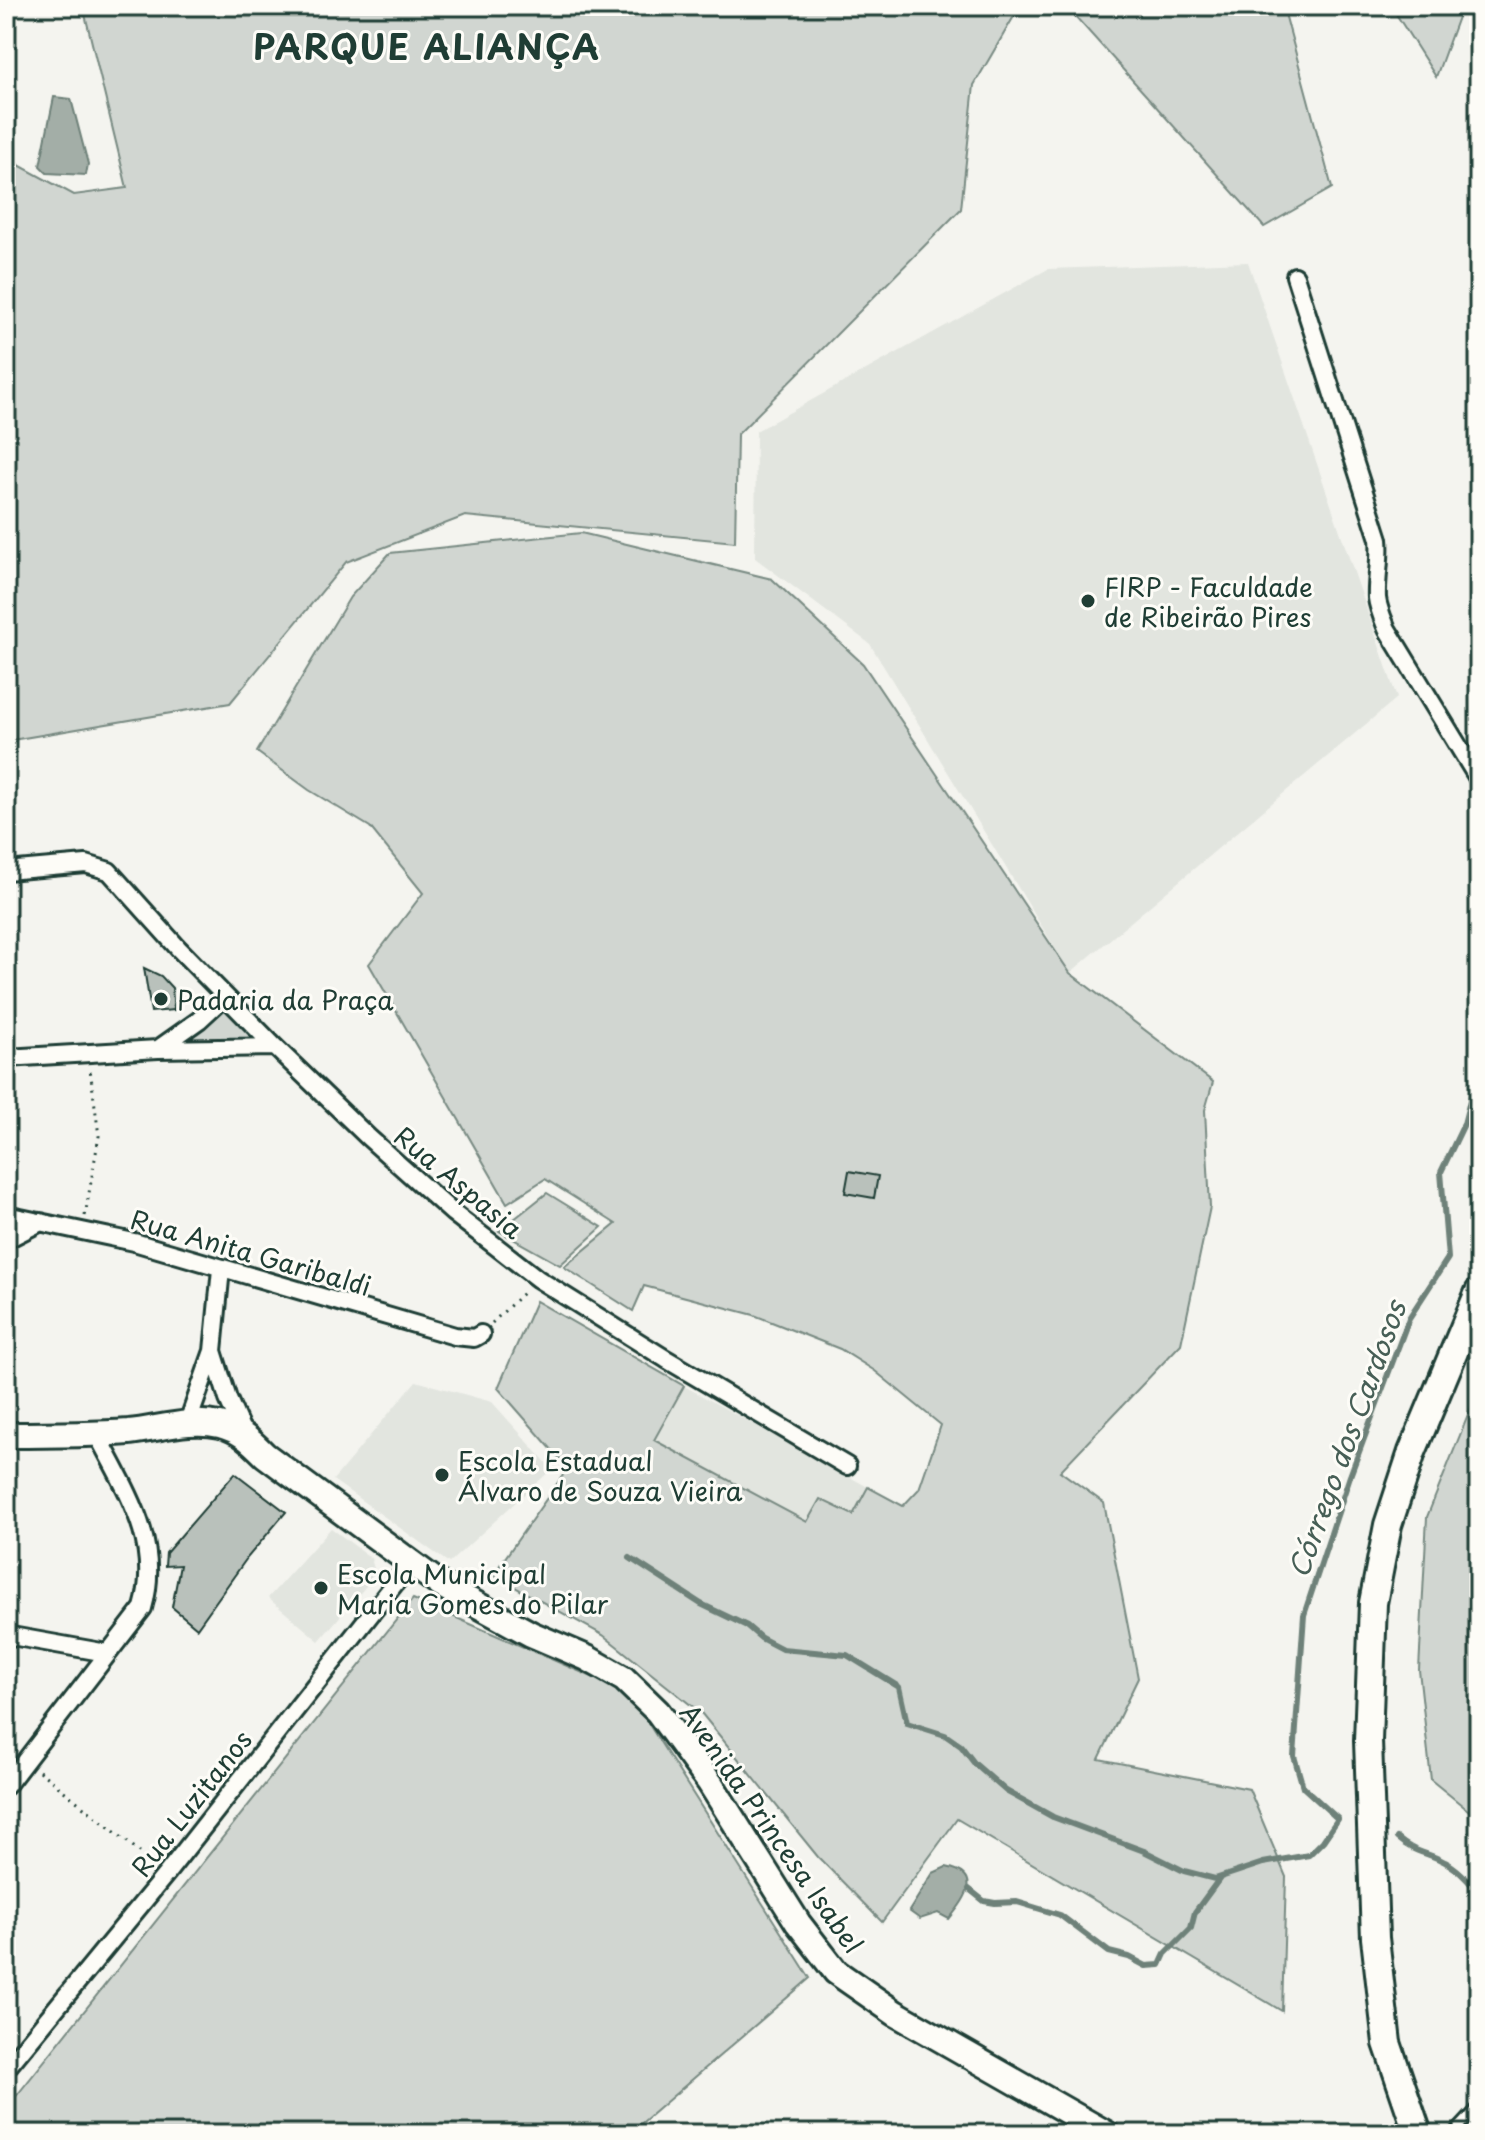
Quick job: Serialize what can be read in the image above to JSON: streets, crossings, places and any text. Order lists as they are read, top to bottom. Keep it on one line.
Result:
{"streets":{"main road":["Avenida Princesa Isabel"],"street":["Rua Aspasia","Rua Anita Garibaldi","Rua Luzitanos"]},"crossings":[["Rua Luzitanos","Avenida Princesa Isabel"]],"districts":["PARQUE ALIANÇA"],"water":["Córrego dos Cardosos"],"places":["FIRP - Faculdade de Ribeirão Pires","Padaria da Praça","Escola Estadual Álvaro de Souza Vieira","Escola Municipal Maria Gomes do Pilar"]}
